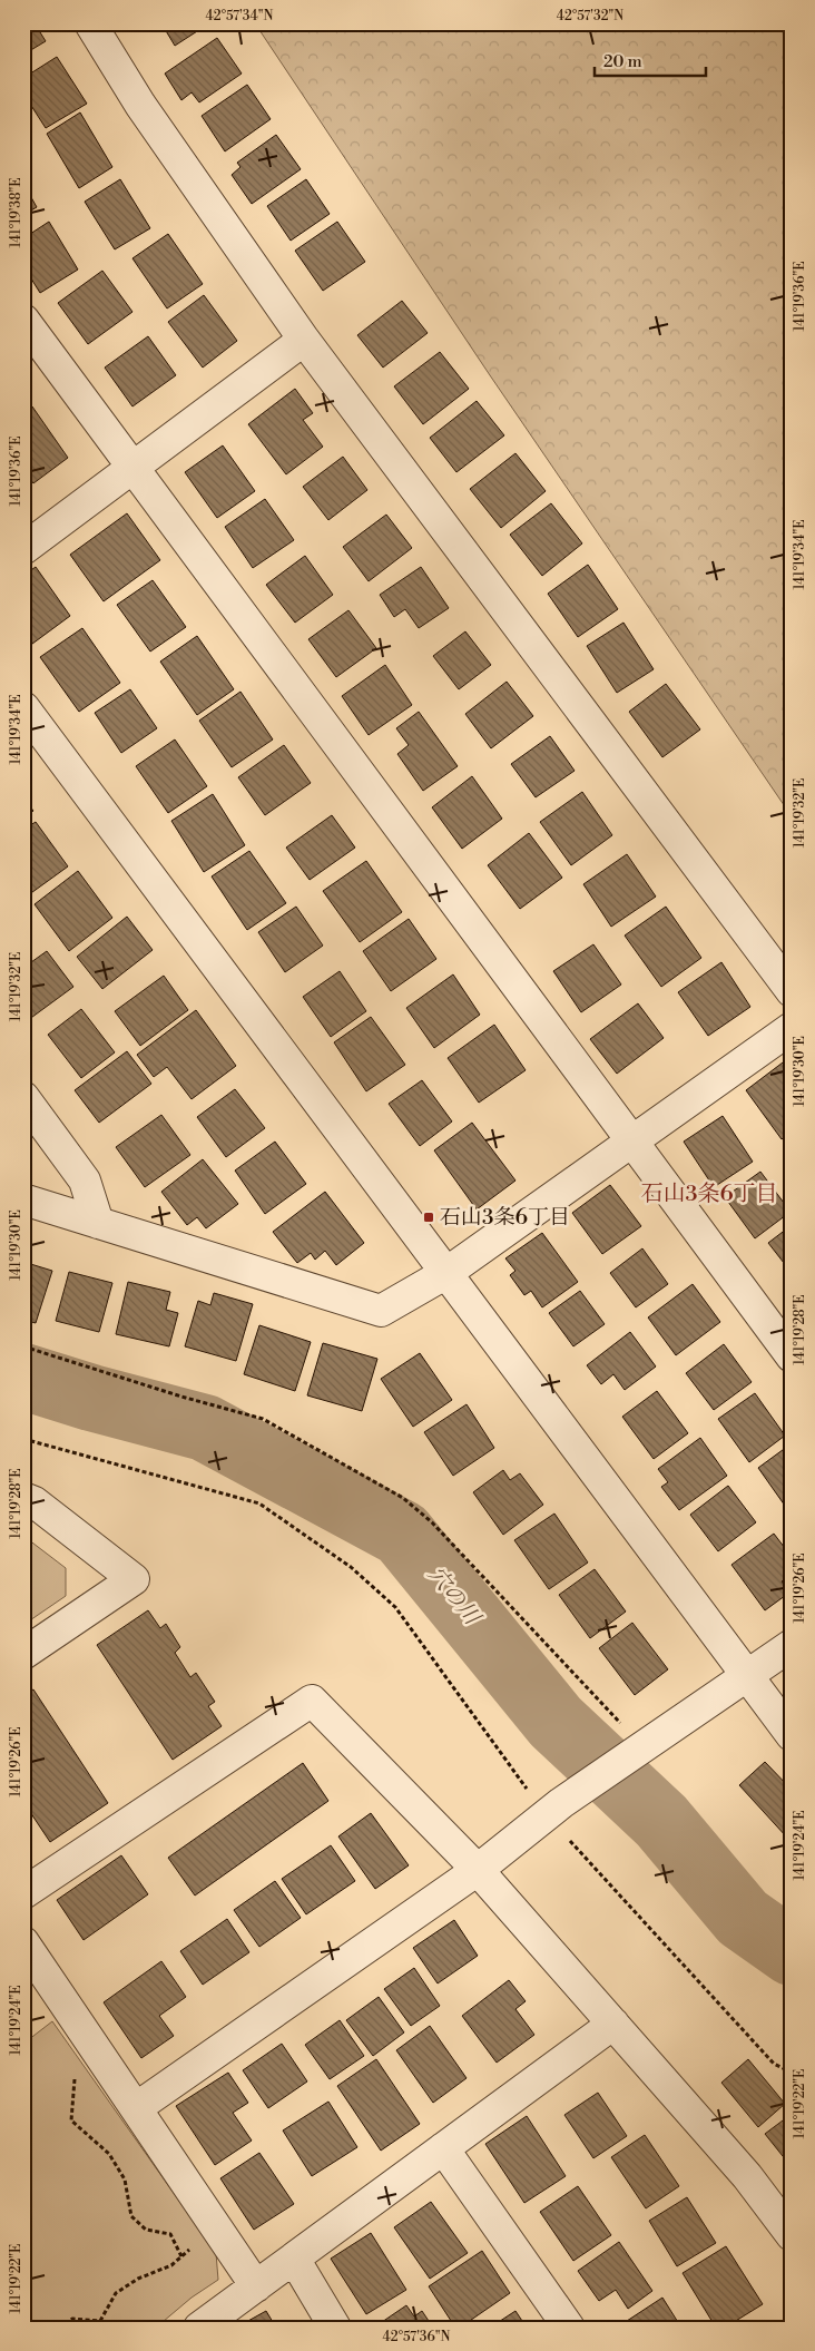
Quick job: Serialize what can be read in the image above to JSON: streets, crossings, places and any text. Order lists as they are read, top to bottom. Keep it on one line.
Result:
{"districts":["石山3条6丁目"],"water":["穴の川"],"places":{"transit":["石山3条6丁目"]},"scale_bar":"20 m","coordinates":["42°57'34\"N","42°57'32\"N","141°19'38\"E","141°19'36\"E","141°19'34\"E","141°19'32\"E","141°19'30\"E","141°19'28\"E","141°19'26\"E","141°19'24\"E","141°19'22\"E","42°57'36\"N"]}
